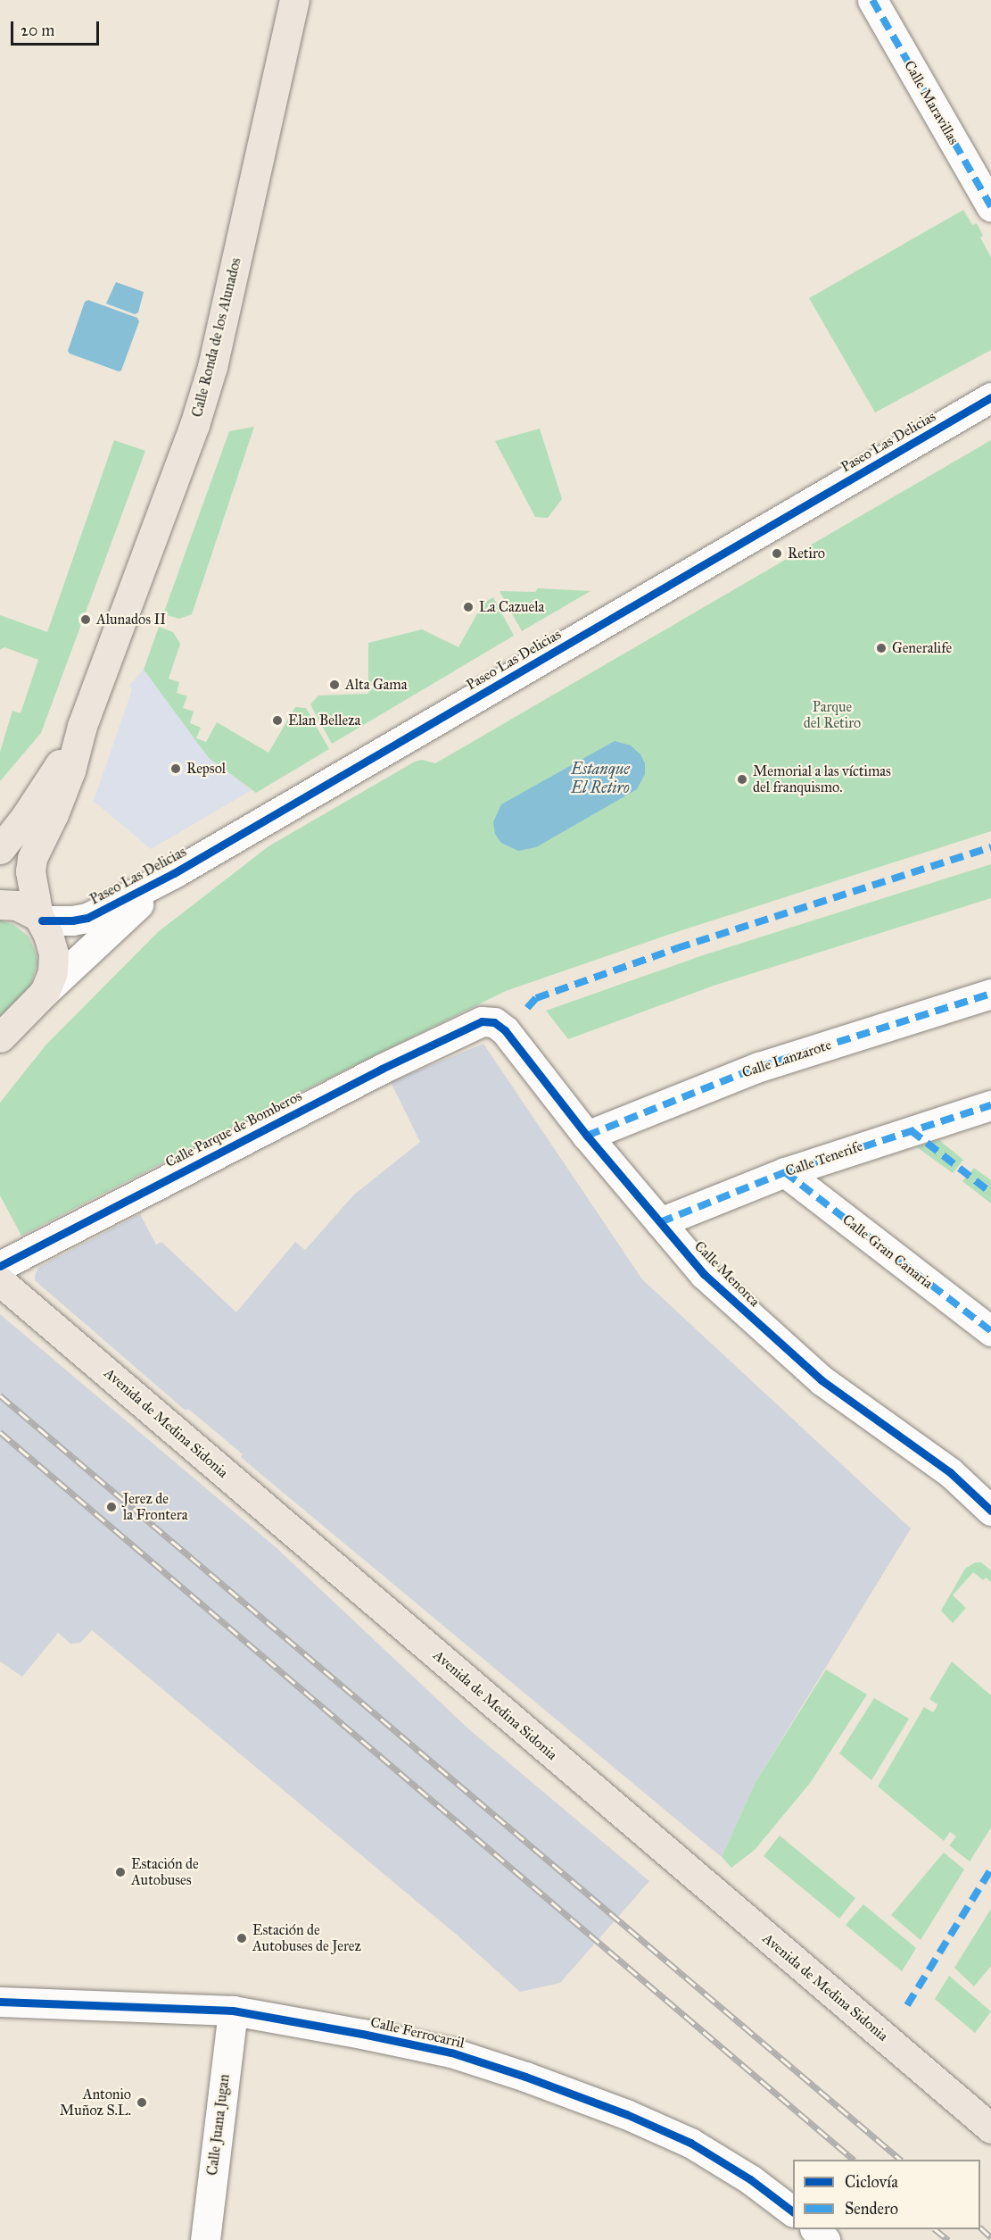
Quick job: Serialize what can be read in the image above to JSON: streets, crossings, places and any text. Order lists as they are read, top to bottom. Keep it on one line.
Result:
{"streets":{"main road":["Calle Ronda de los Alunados","Avenida de Medina Sidonia"],"street":["Calle Maravillas","Paseo Las Delicias","Calle Lanzarote","Calle Parque de Bomberos","Calle Tenerife","Calle Gran Canaria","Calle Menorca","Calle Ferrocarril","Calle Juana Jugan"]},"crossings":[["Calle Ronda de los Alunados","Paseo Las Delicias"],["Calle Lanzarote","Calle Menorca"],["Calle Parque de Bomberos","Calle Menorca"],["Calle Tenerife","Calle Gran Canaria"],["Calle Tenerife","Calle Menorca"],["Calle Ferrocarril","Calle Juana Jugan"]],"water":["Estanque El Retiro"],"parks":["Parque del Retiro"],"places":["Retiro","La Cazuela","Alunados II","Generalife","Alta Gama","Elan Belleza","Repsol","Memorial a las víctimas del franquismo.","Jerez de la Frontera","Estación de Autobuses","Estación de Autobuses de Jerez","Antonio Muñoz S.L."],"legend":["Ciclovía","Sendero"],"scale_bar":"20 m"}
